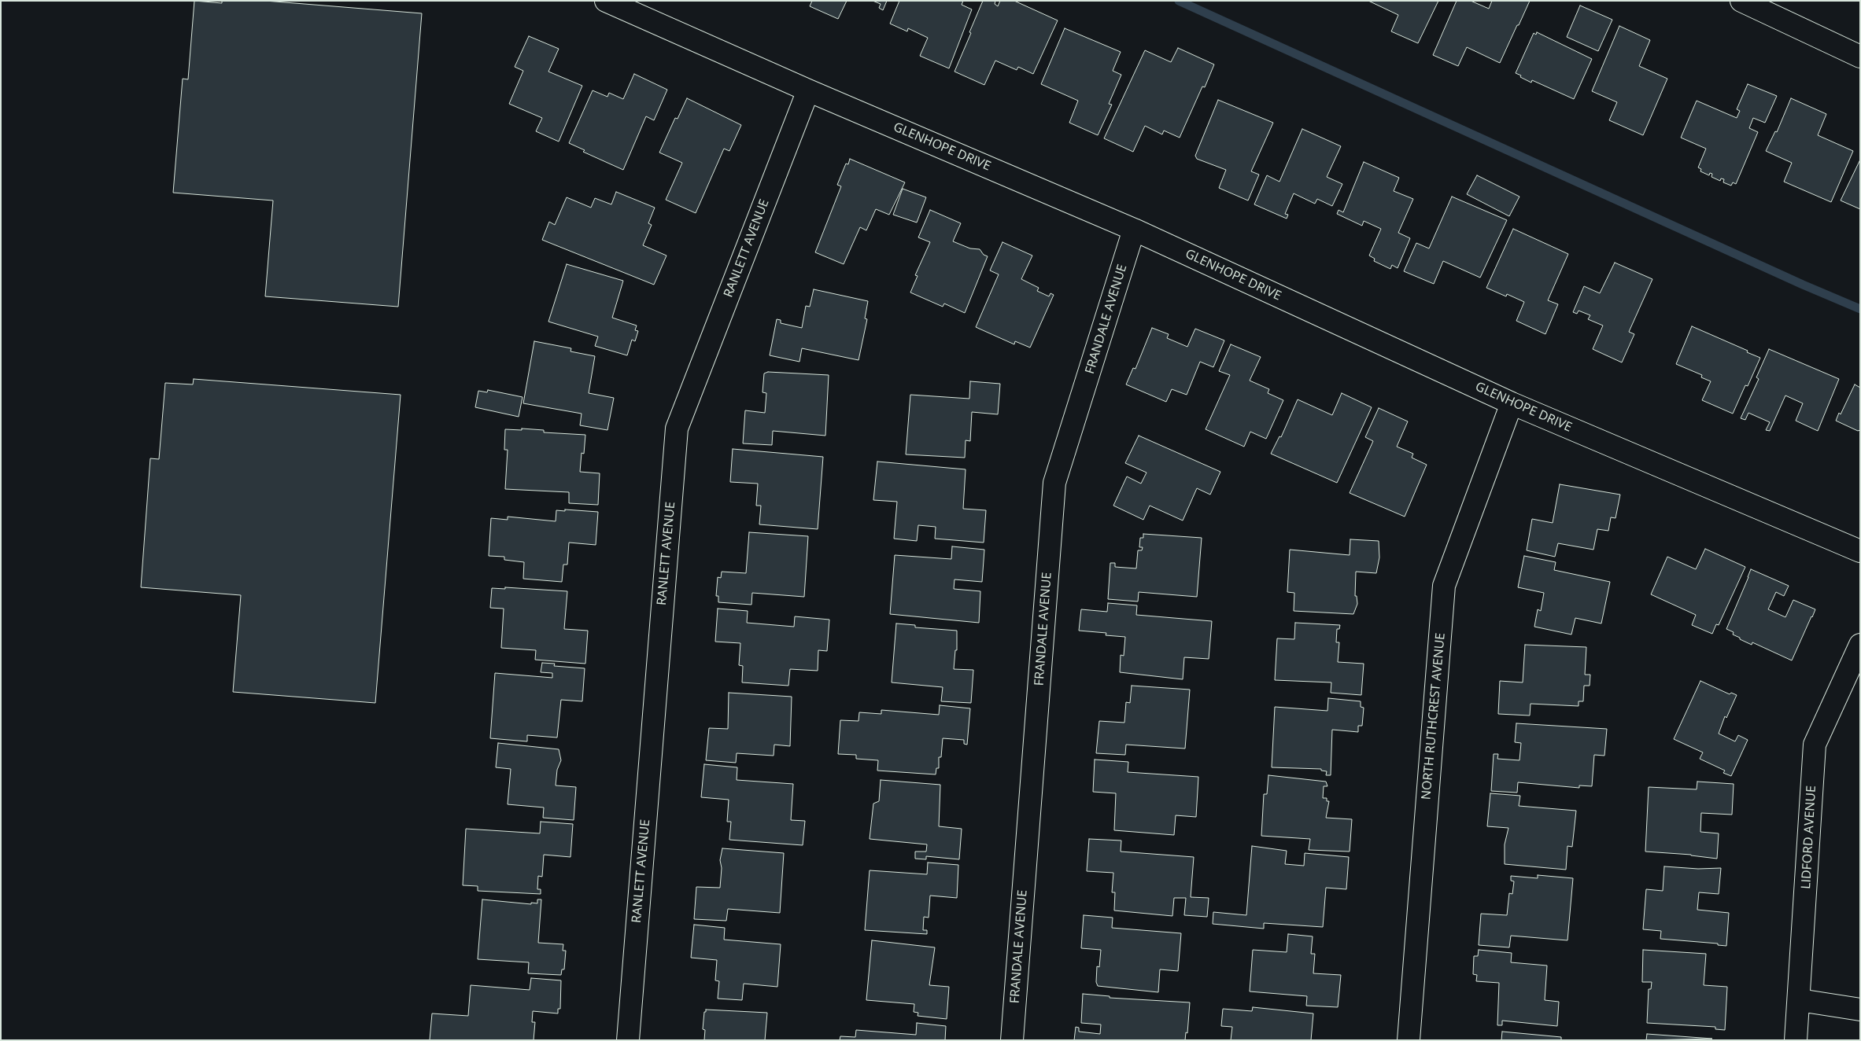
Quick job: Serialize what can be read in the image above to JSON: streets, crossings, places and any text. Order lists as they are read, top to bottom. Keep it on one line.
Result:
{"streets":{"street":["GLENHOPE DRIVE","RANLETT AVENUE","FRANDALE AVENUE","NORTH RUTHCREST AVENUE","LIDFORD AVENUE"]},"crossings":[["GLENHOPE DRIVE","RANLETT AVENUE"],["GLENHOPE DRIVE","FRANDALE AVENUE"],["GLENHOPE DRIVE","NORTH RUTHCREST AVENUE"]]}
